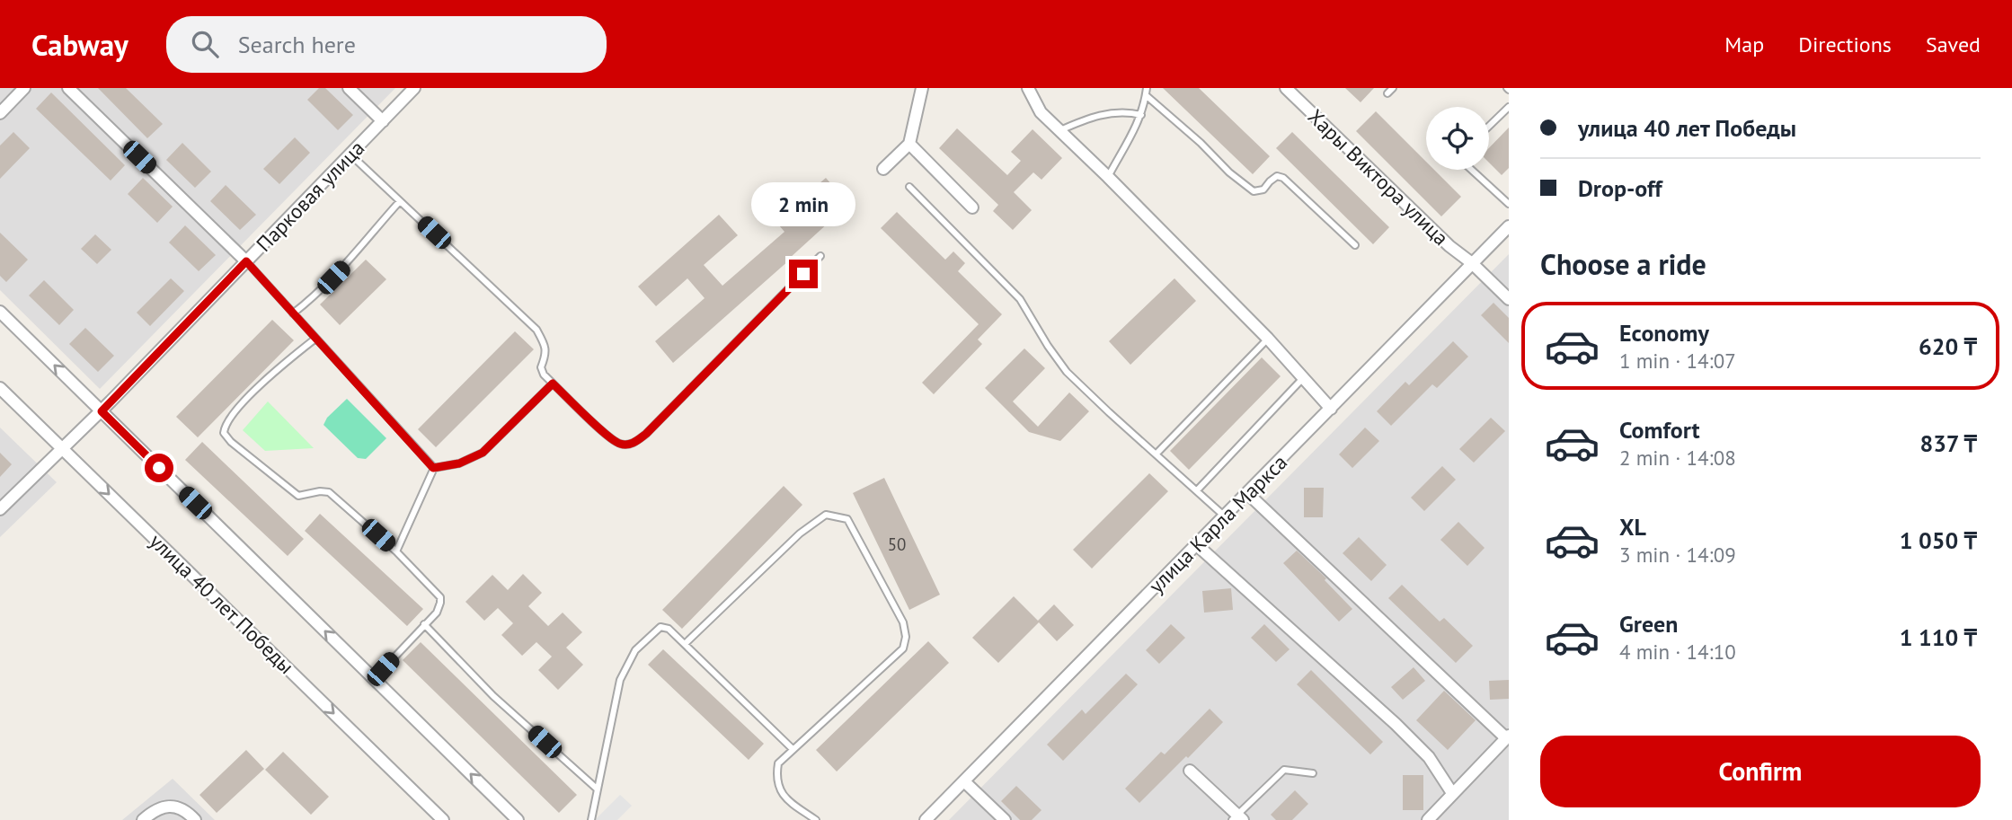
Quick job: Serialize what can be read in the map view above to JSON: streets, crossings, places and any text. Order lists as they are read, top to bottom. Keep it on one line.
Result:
{"streets":{"street":["Хары Виктора улица","Парковая улица","улица Карла Маркса","улица 40 лет Победы"]},"crossings":[["Хары Виктора улица","улица Карла Маркса"],["Парковая улица","улица 40 лет Победы"]],"house_numbers":["50"],"page":{"header":"Cabway","search":"Search here","nav":["Map","Directions","Saved"],"banner":["улица 40 лет Победы","Drop-off"],"bubble":"2 min","heading":"Choose a ride","list":[{"name":"Economy","note":"1 min · 14:07","value":"620 ₸"},{"name":"Comfort","note":"2 min · 14:08","value":"837 ₸"},{"name":"XL","note":"3 min · 14:09","value":"1 050 ₸"},{"name":"Green","note":"4 min · 14:10","value":"1 110 ₸"}],"buttons":"Confirm"}}
